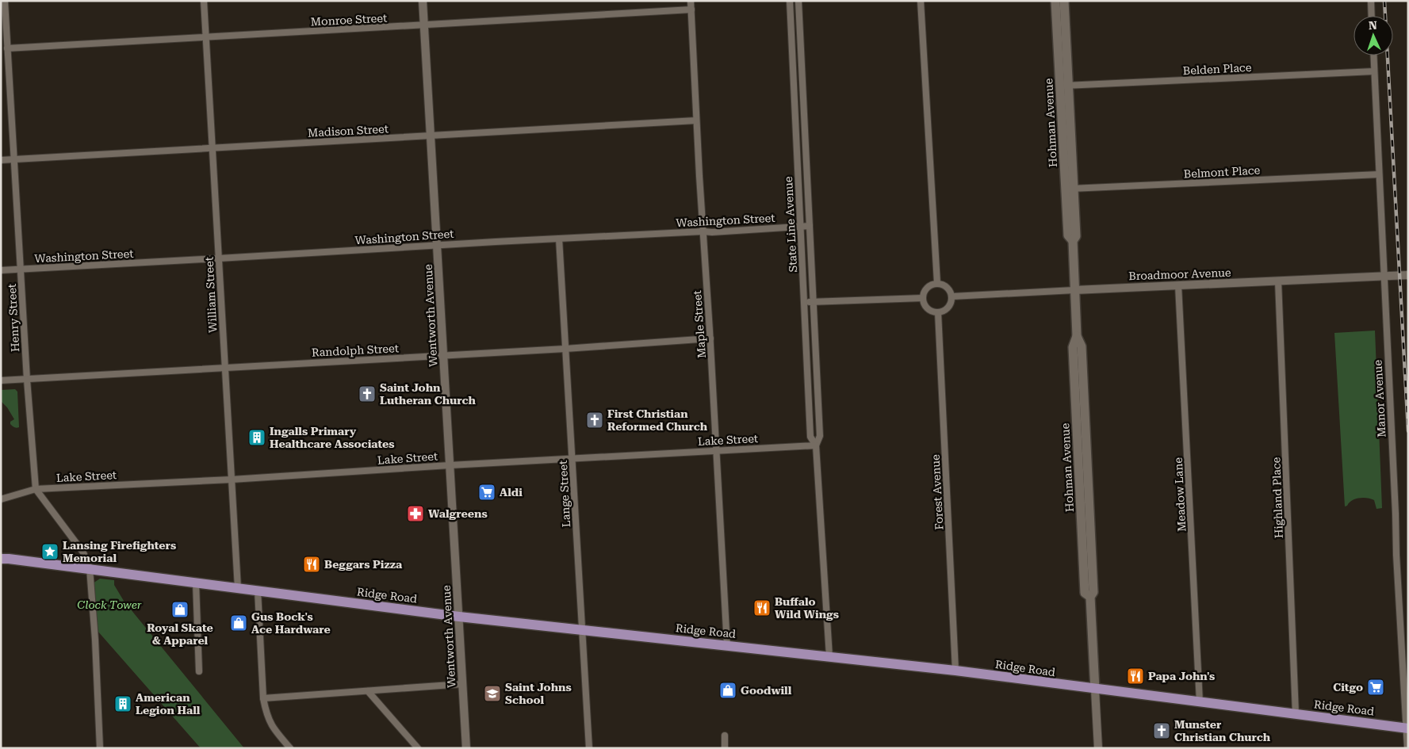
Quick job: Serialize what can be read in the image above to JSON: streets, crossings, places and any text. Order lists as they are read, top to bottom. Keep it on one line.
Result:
{"streets":{"main road":["Hohman Avenue","Ridge Road"],"street":["Monroe Street","Belden Place","Madison Street","Belmont Place","Washington Street","State Line Avenue","Broadmoor Avenue","William Street","Wentworth Avenue","Henry Street","Maple Street","Randolph Street","Manor Avenue","Lake Street","Forest Avenue","Lange Street","Meadow Lane","Highland Place"]},"crossings":[["Monroe Street","William Street"],["Monroe Street","Wentworth Avenue"],["Monroe Street","Henry Street"],["Monroe Street","Maple Street"],["Belden Place","Hohman Avenue"],["Belden Place","Manor Avenue"],["Hohman Avenue","Belmont Place"],["Hohman Avenue","Broadmoor Avenue"],["Hohman Avenue","Ridge Road"],["Madison Street","William Street"],["Madison Street","Wentworth Avenue"],["Madison Street","Henry Street"],["Madison Street","Maple Street"],["Belmont Place","Manor Avenue"],["Washington Street","State Line Avenue"],["Washington Street","William Street"],["Washington Street","Wentworth Avenue"],["Washington Street","Henry Street"],["Washington Street","Maple Street"],["Washington Street","Lange Street"],["State Line Avenue","Lake Street"],["State Line Avenue","Ridge Road"],["Broadmoor Avenue","Manor Avenue"],["Broadmoor Avenue","Forest Avenue"],["Broadmoor Avenue","Meadow Lane"],["Broadmoor Avenue","Highland Place"],["William Street","Randolph Street"],["William Street","Lake Street"],["William Street","Ridge Road"],["Wentworth Avenue","Randolph Street"],["Wentworth Avenue","Lake Street"],["Wentworth Avenue","Ridge Road"],["Henry Street","Randolph Street"],["Henry Street","Lake Street"],["Maple Street","Randolph Street"],["Maple Street","Lake Street"],["Maple Street","Ridge Road"],["Randolph Street","Lange Street"],["Manor Avenue","Ridge Road"],["Lake Street","Lange Street"],["Forest Avenue","Ridge Road"],["Lange Street","Ridge Road"],["Meadow Lane","Ridge Road"],["Highland Place","Ridge Road"]],"parks":["Clock Tower"],"places":{"church":["Saint John Lutheran Church","First Christian Reformed Church","Munster Christian Church"],"building":["Ingalls Primary Healthcare Associates","American Legion Hall"],"supermarket":["Aldi","Citgo"],"pharmacy":["Walgreens"],"place":["Lansing Firefighters Memorial"],"restaurant":["Beggars Pizza","Buffalo Wild Wings","Papa John's"],"shop":["Royal Skate & Apparel","Gus Bock's Ace Hardware","Goodwill"],"school or university":["Saint Johns School"]},"north":"top"}
